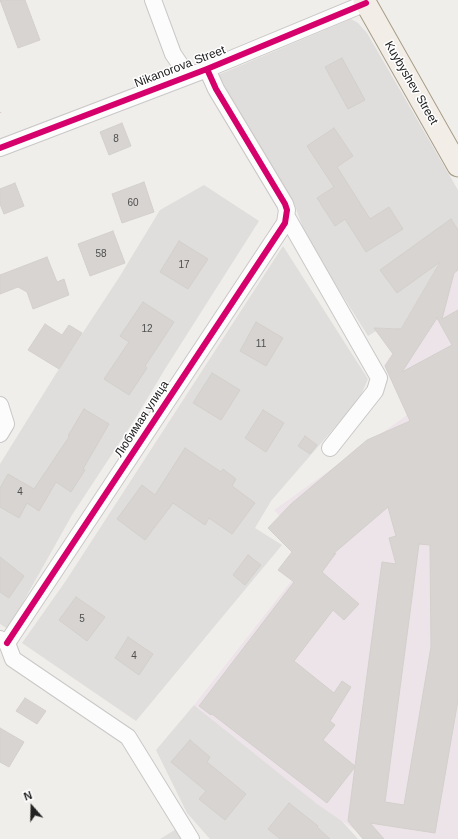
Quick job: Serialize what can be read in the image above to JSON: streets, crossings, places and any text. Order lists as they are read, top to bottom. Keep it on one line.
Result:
{"streets":{"main road":["Kuybyshev Street"],"street":["Nikanorova Street","Любимая улица"]},"crossings":[["Nikanorova Street","Kuybyshev Street"]],"house_numbers":["8","60","58","17","12","11","4","5","4"],"north":"top"}
